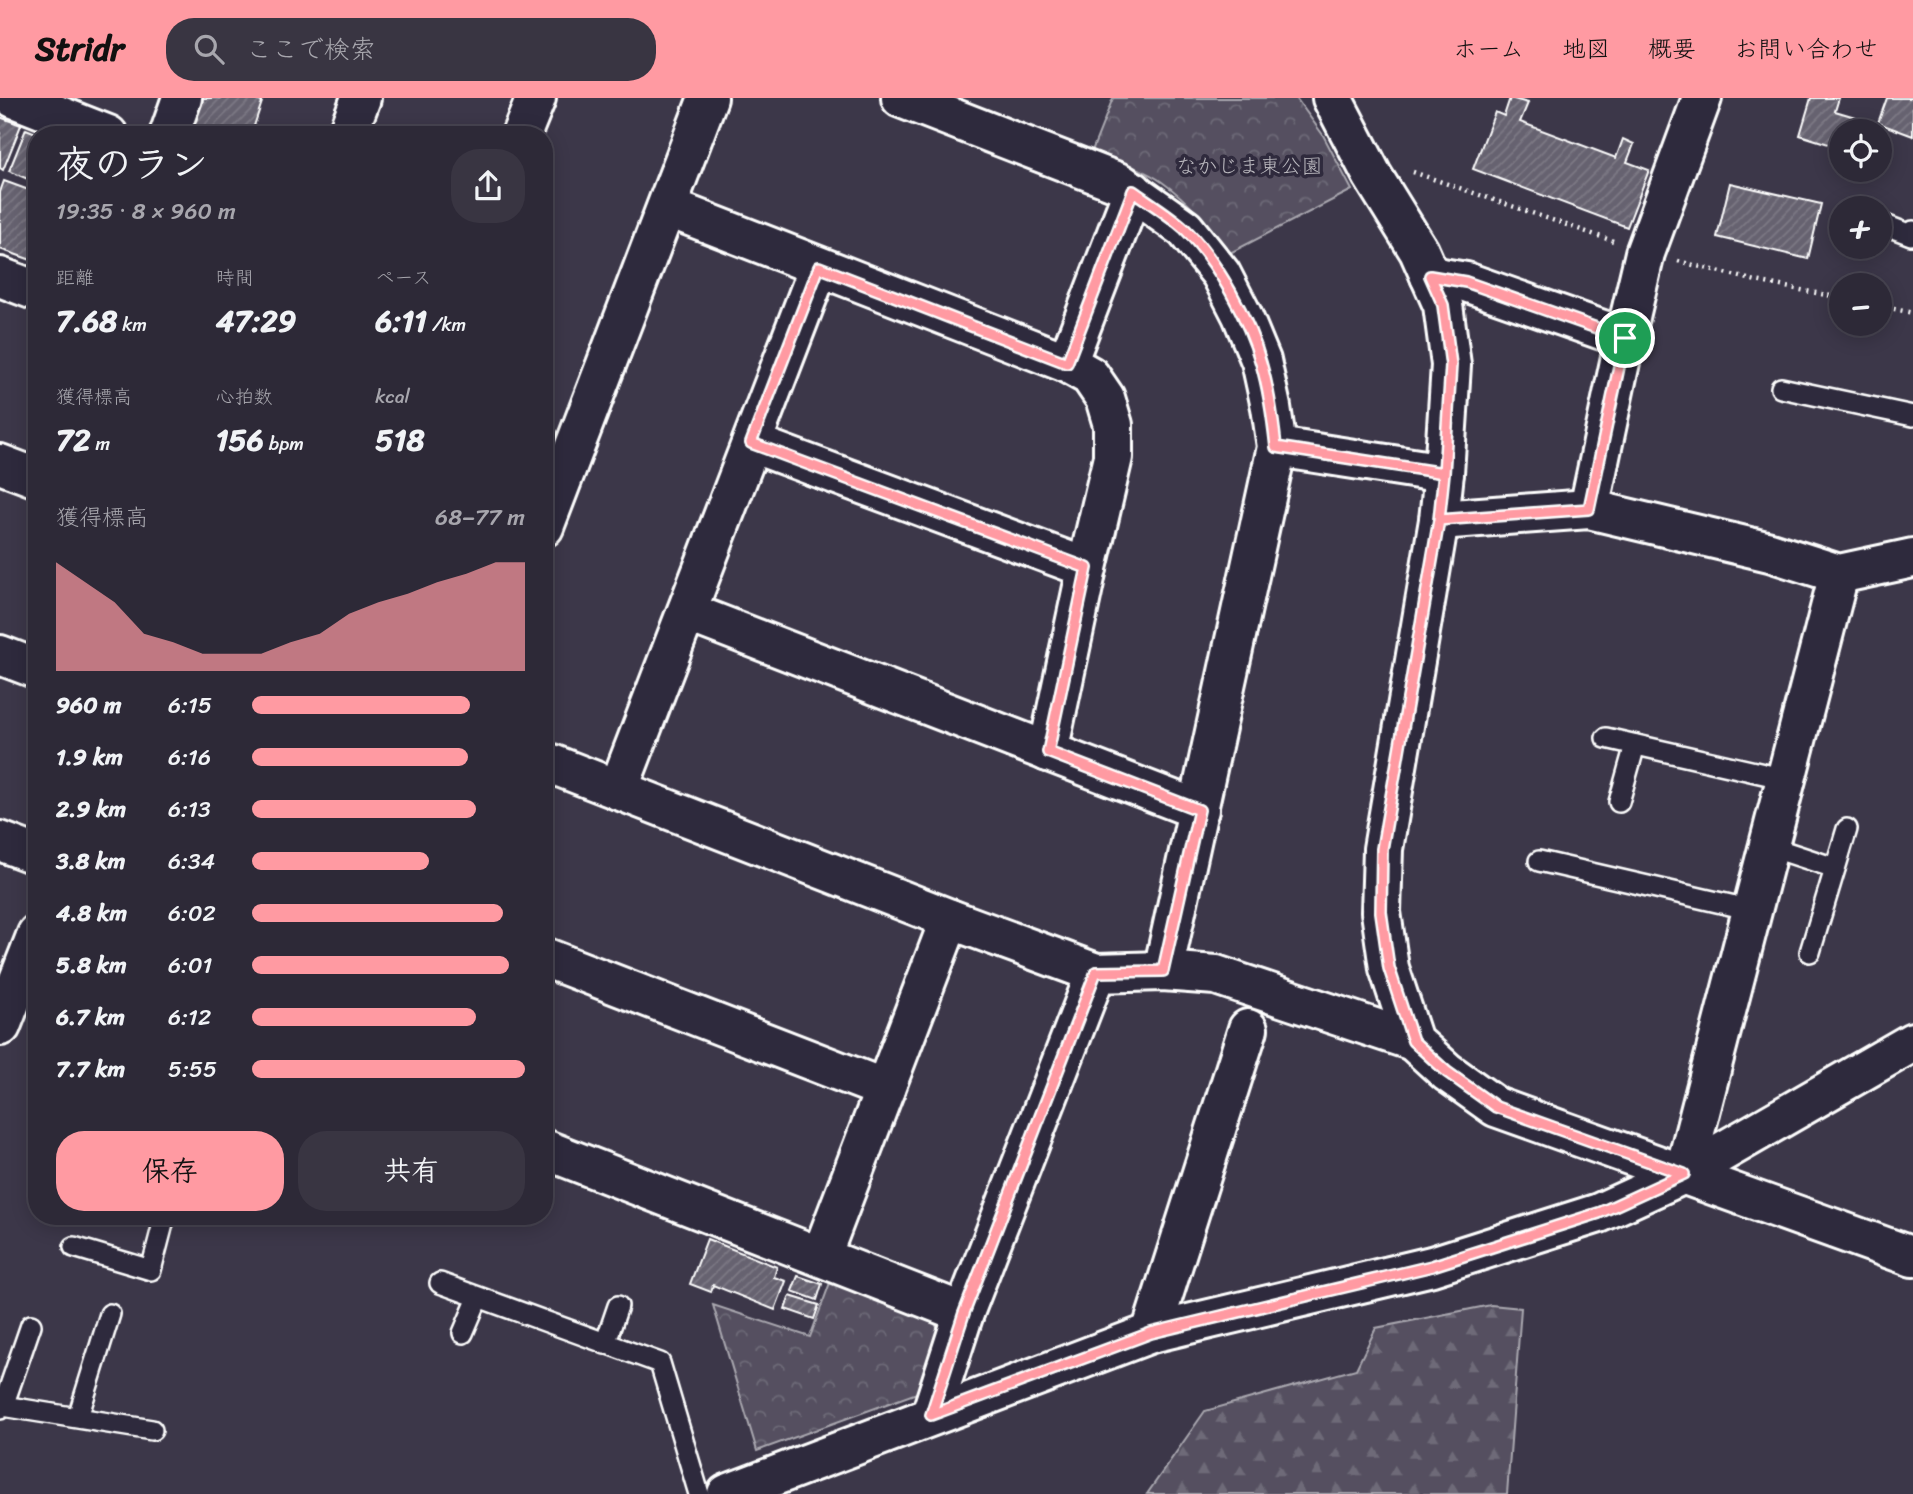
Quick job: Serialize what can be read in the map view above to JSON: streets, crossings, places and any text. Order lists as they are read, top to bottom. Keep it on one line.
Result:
{"parks":["なかじま東公園"],"page":{"header":"Stridr","search":"ここで検索","nav":["ホーム","地図","概要","お問い合わせ"],"map_buttons":["+","−"],"heading":["夜のラン","19:35 · 8 × 960 m"],"stats":[["距離","7.68 km"],["時間","47:29"],["ペース","6:11 /km"],["獲得標高","72 m"],["心拍数","156 bpm"],["kcal","518"]],"chart":["獲得標高","68–77 m"],"list":[{"name":"960 m","note":"6:15"},{"name":"1.9 km","note":"6:16"},{"name":"2.9 km","note":"6:13"},{"name":"3.8 km","note":"6:34"},{"name":"4.8 km","note":"6:02"},{"name":"5.8 km","note":"6:01"},{"name":"6.7 km","note":"6:12"},{"name":"7.7 km","note":"5:55"}],"buttons":["保存","共有"]}}
